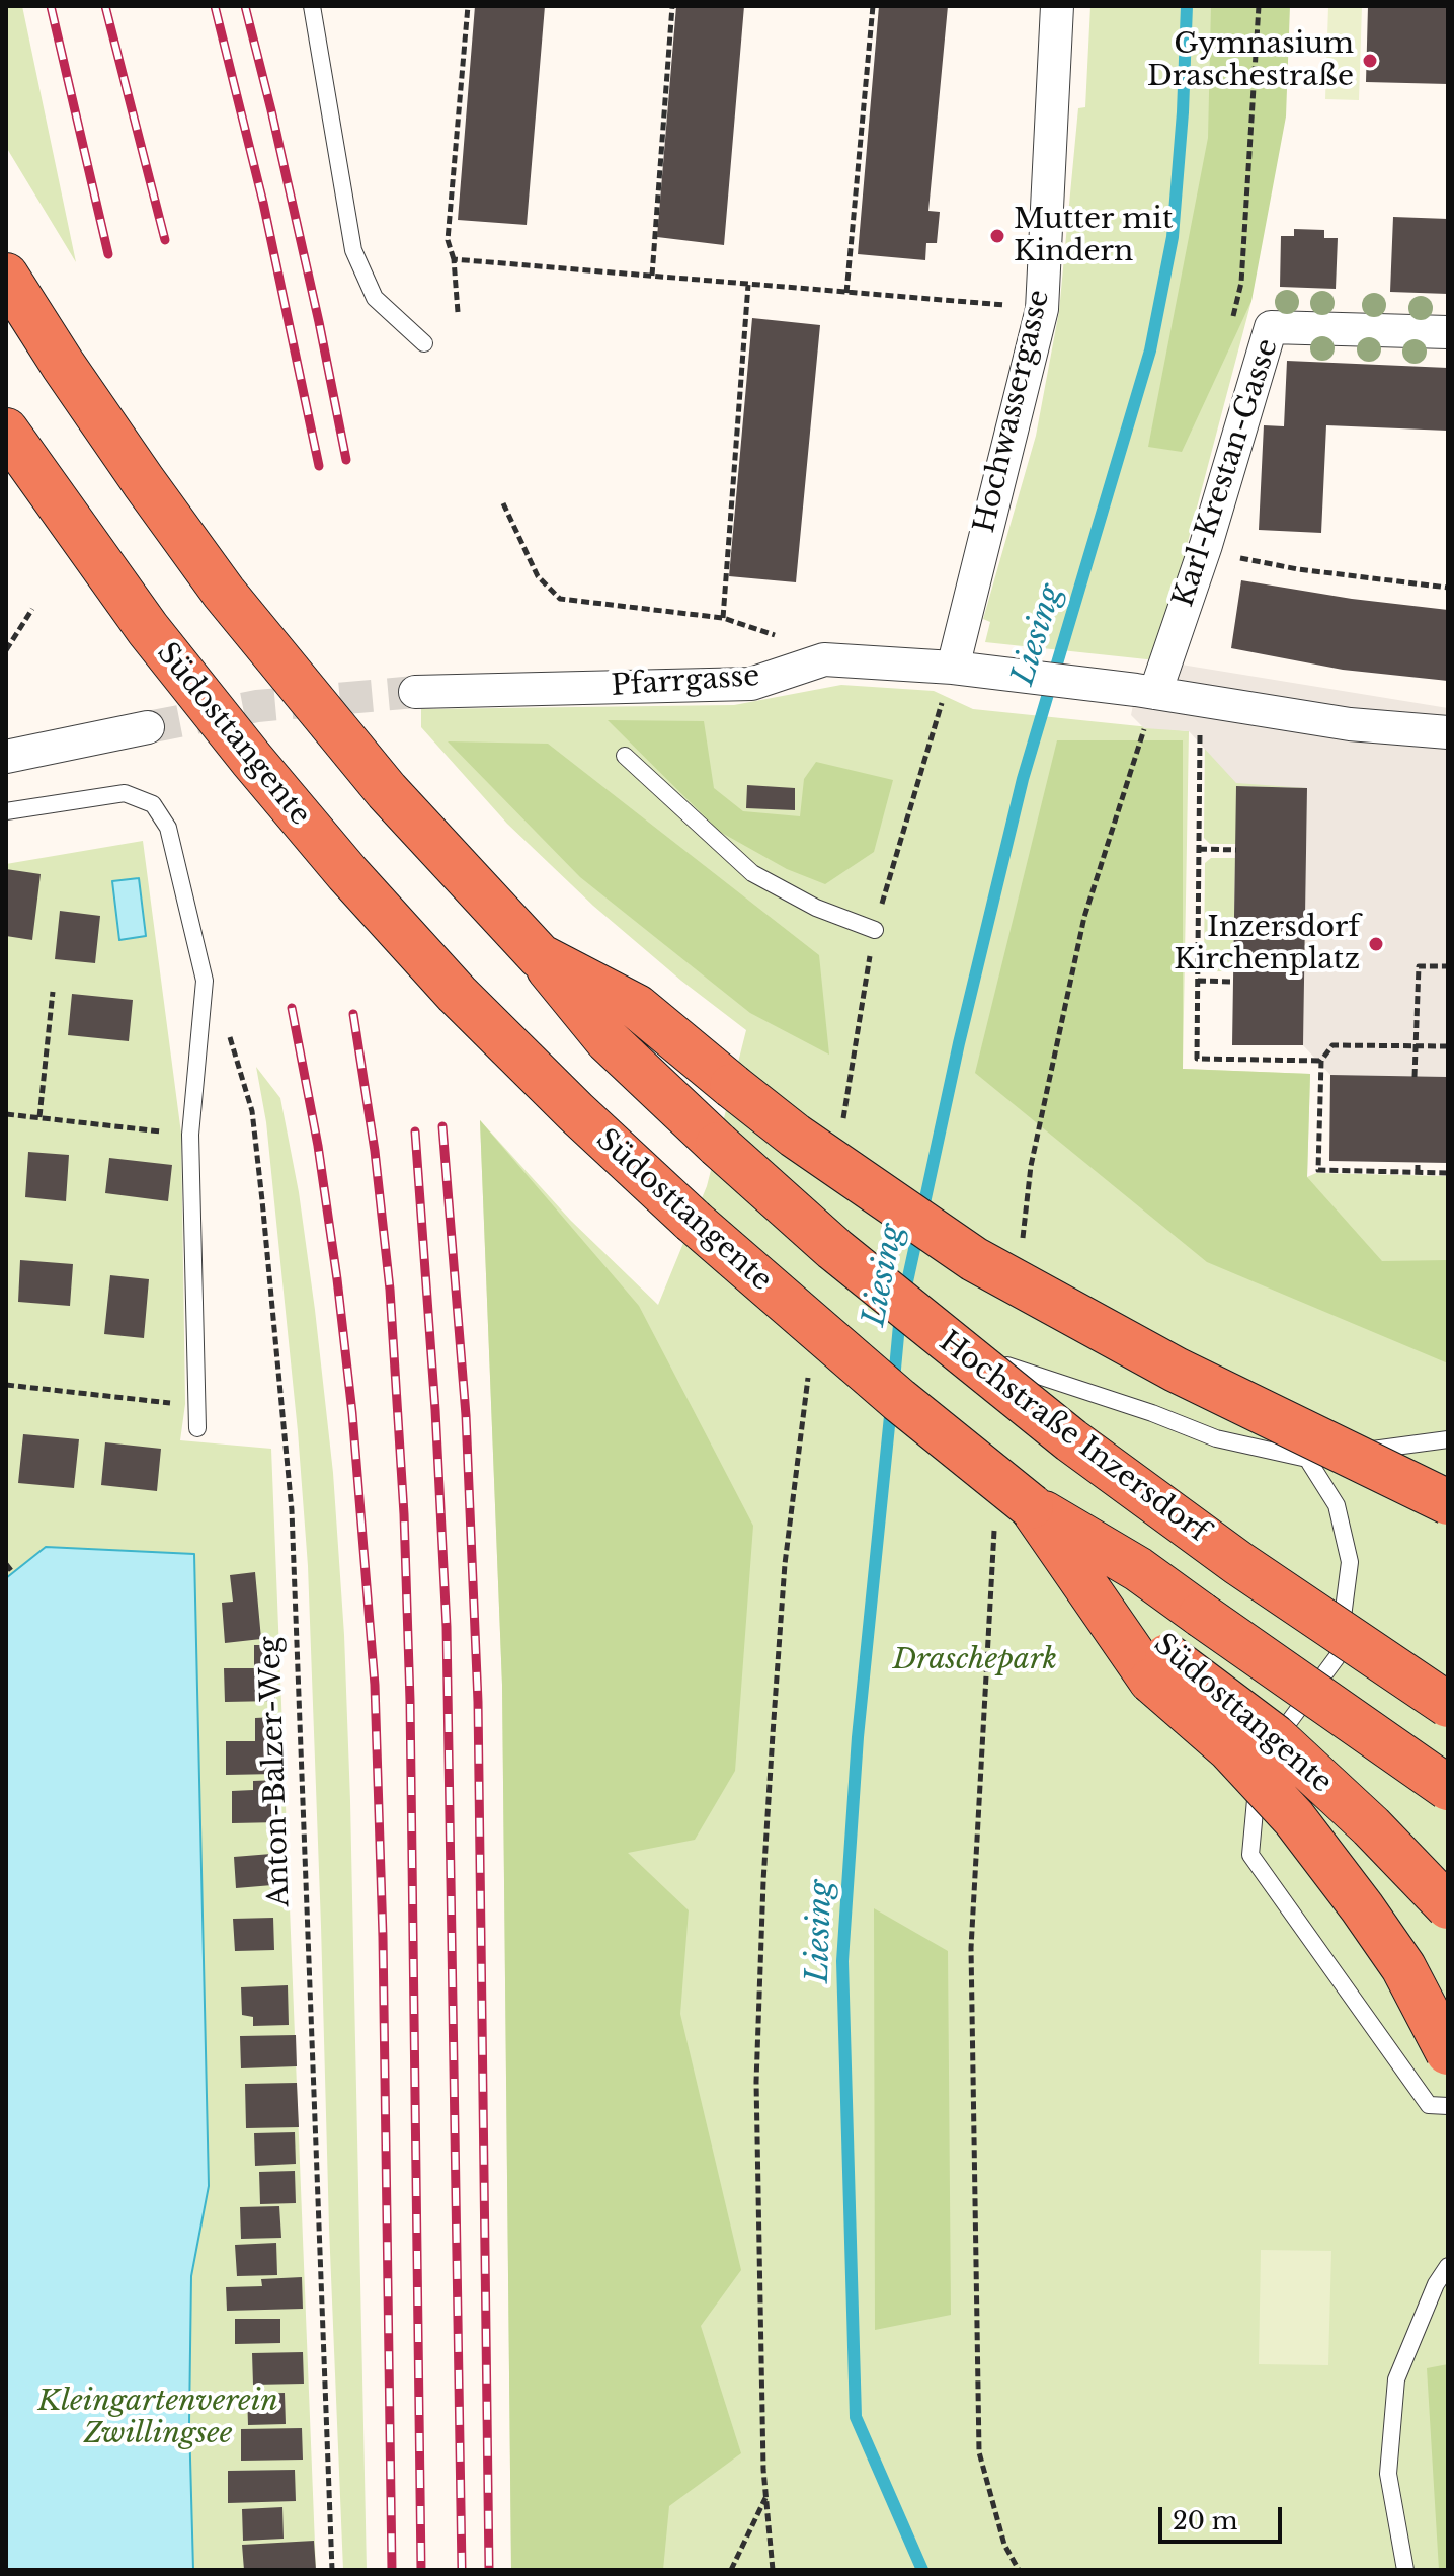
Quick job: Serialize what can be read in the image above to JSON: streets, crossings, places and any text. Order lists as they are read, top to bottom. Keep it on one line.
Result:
{"streets":{"highway":["Südosttangente","Hochstraße Inzersdorf"],"street":["Hochwassergasse","Karl-Krestan-Gasse","Pfarrgasse"],"path":["Anton-Balzer-Weg"]},"crossings":[["Hochwassergasse","Pfarrgasse"],["Karl-Krestan-Gasse","Pfarrgasse"]],"water":["Liesing"],"parks":["Draschepark","Kleingartenverein Zwillingsee"],"places":["Gymnasium Draschestraße","Mutter mit Kindern","Inzersdorf Kirchenplatz"],"scale_bar":"20 m"}
